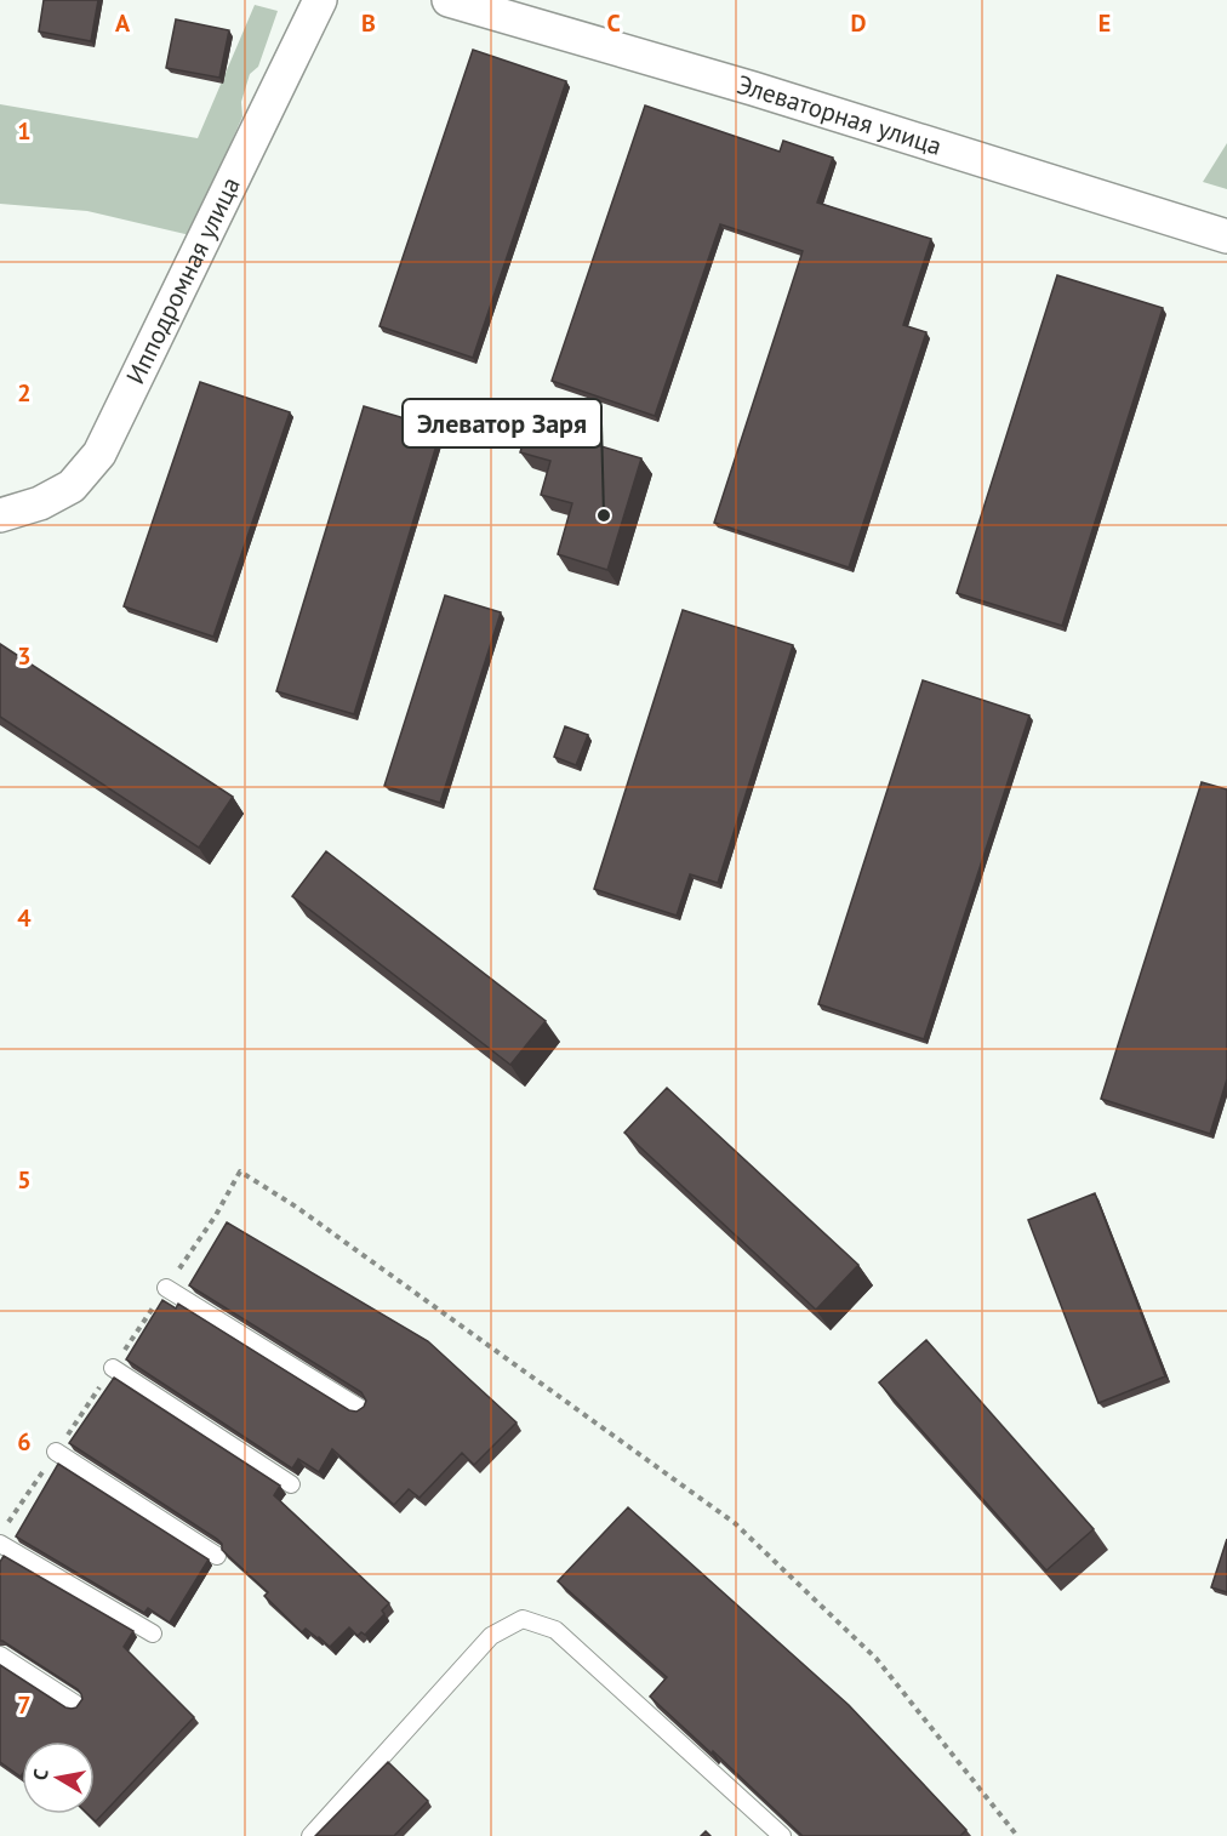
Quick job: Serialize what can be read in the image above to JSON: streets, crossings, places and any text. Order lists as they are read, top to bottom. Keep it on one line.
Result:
{"streets":{"street":["Элеваторная улица","Ипподромная улица"]},"places":["Элеватор Заря"],"north":"left","grid":{"columns":["A","B","C","D","E"],"rows":["1","2","3","4","5","6","7"]}}
